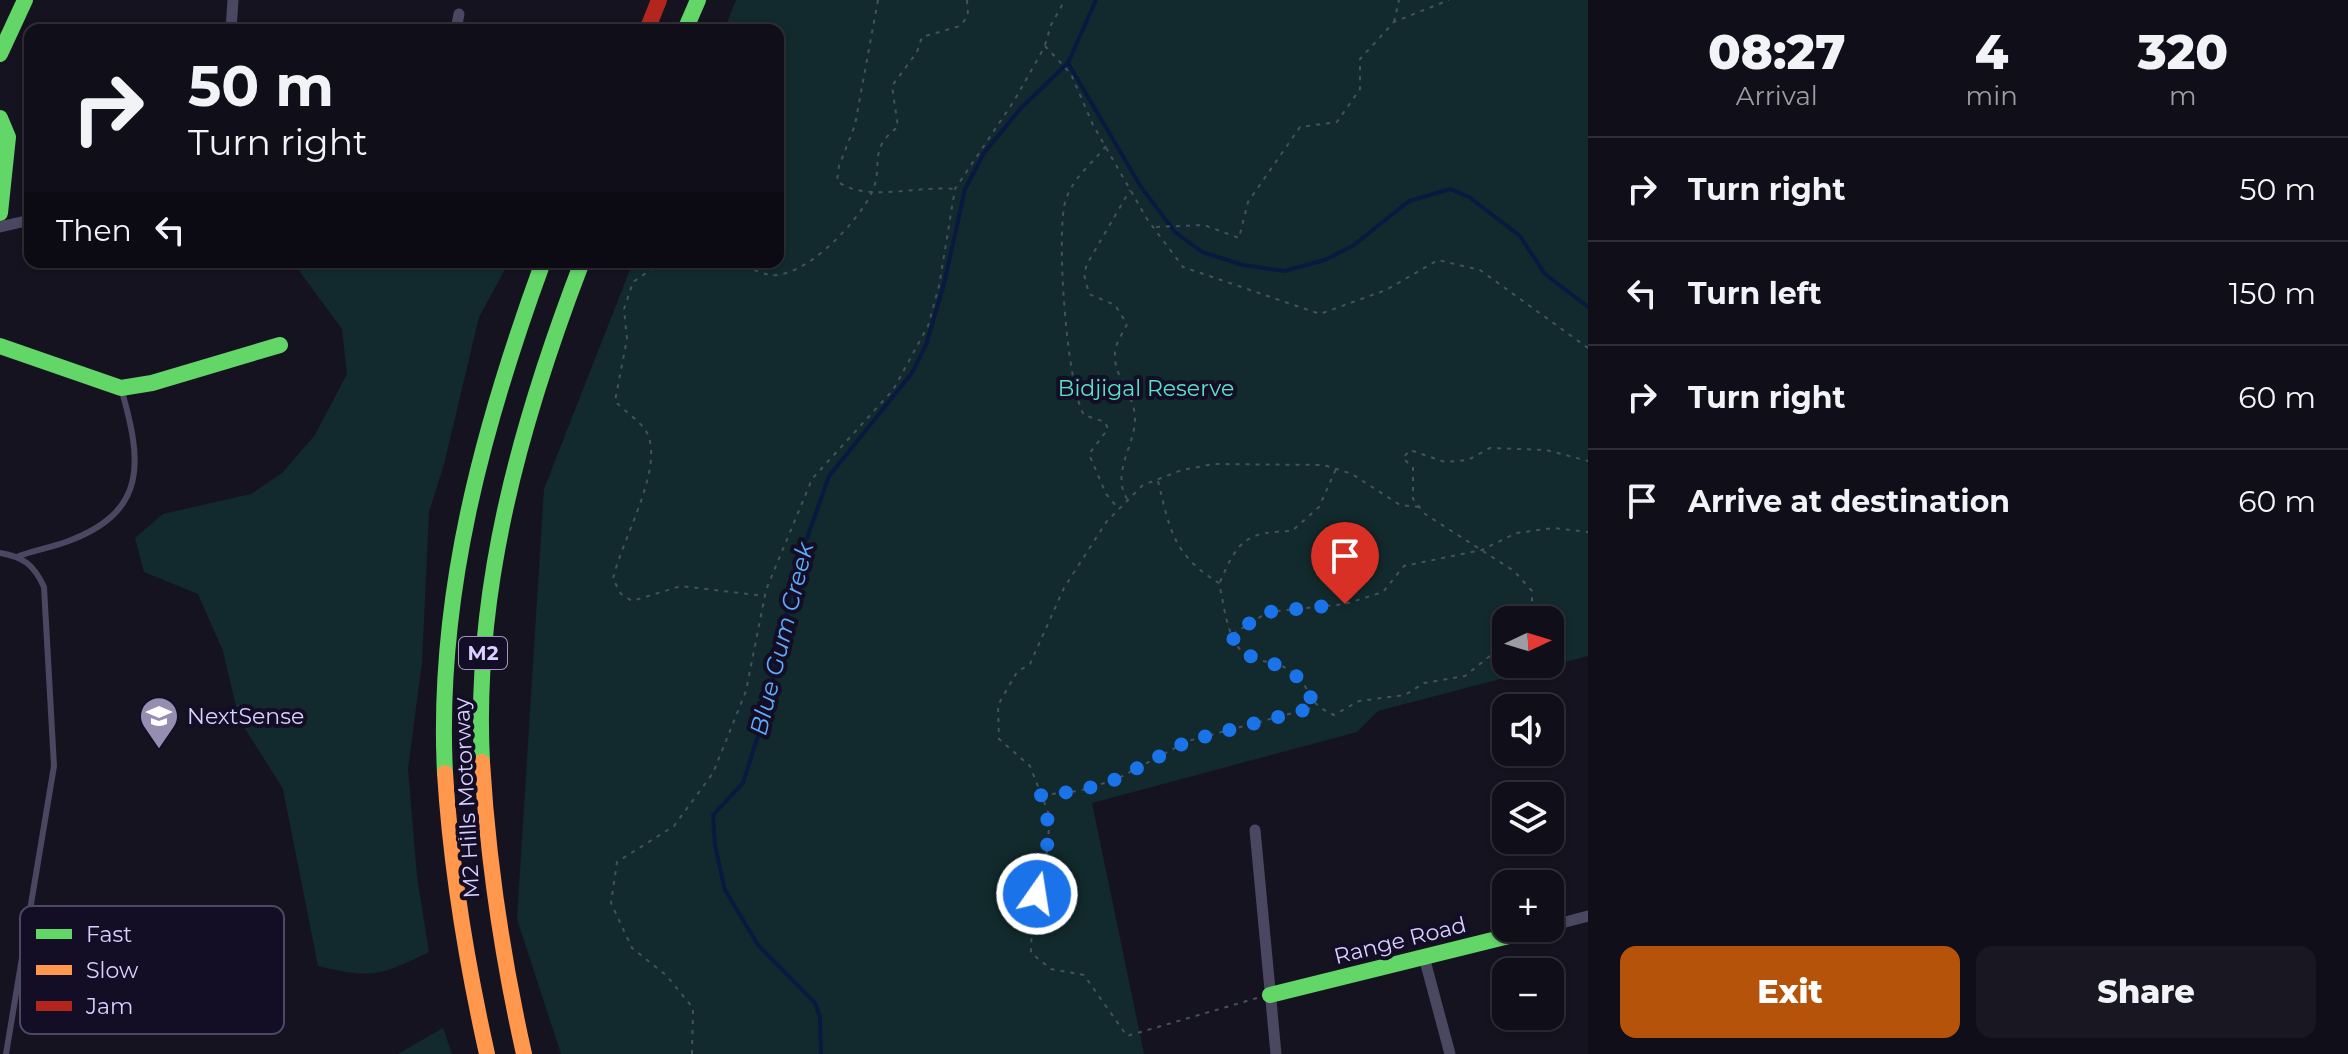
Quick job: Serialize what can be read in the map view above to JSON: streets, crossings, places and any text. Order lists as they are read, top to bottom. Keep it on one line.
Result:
{"streets":{"main road":["M2","M2 Hills Motorway","Range Road"]},"water":["Blue Gum Creek"],"parks":["Bidjigal Reserve"],"places":{"school or university":["NextSense"]},"legend":["Fast","Slow","Jam"],"north":"right","page":{"eta":["08:27","Arrival","4","min","320","m"],"turn":["50 m","Turn right"],"list":[{"name":"Turn right","value":"50 m"},{"name":"Turn left","value":"150 m"},{"name":"Turn right","value":"60 m"},{"name":"Arrive at destination","value":"60 m"}],"then":"Then","map_buttons":["+","−"],"buttons":["Exit","Share"]}}
